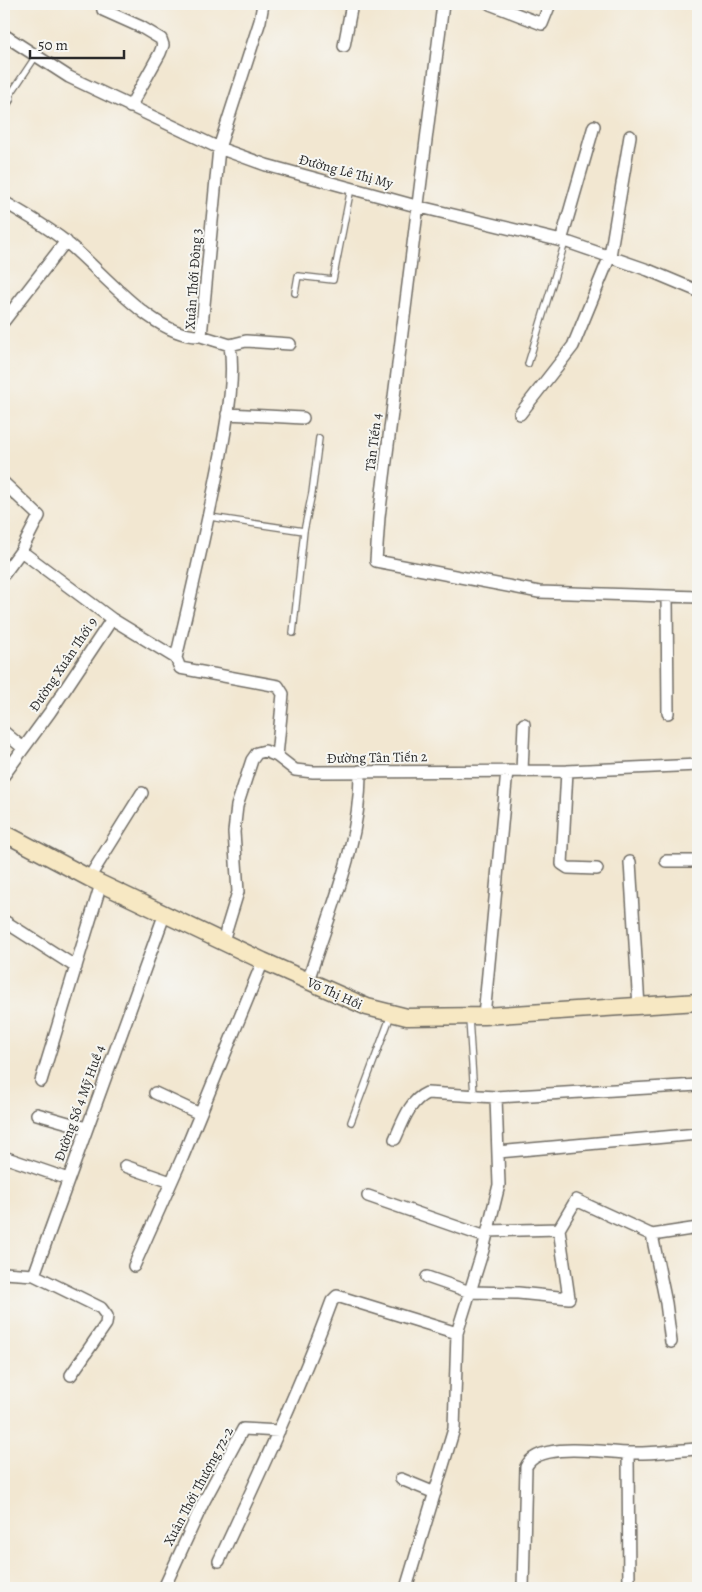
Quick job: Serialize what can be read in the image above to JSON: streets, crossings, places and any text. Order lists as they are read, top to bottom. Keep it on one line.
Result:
{"streets":{"street":["Đường Lê Thị My","Xuân Thới Đông 3","Tân Tiến 4","Đường Xuân Thới 9","Đường Tân Tiến 2","Võ Thị Hồi","Đường Số 4 Mỹ Huề 4","Xuân Thới Thượng 72-2"]},"crossings":[["Đường Lê Thị My","Xuân Thới Đông 3"],["Đường Lê Thị My","Tân Tiến 4"],["Võ Thị Hồi","Đường Số 4 Mỹ Huề 4"]],"scale_bar":"50 m"}
